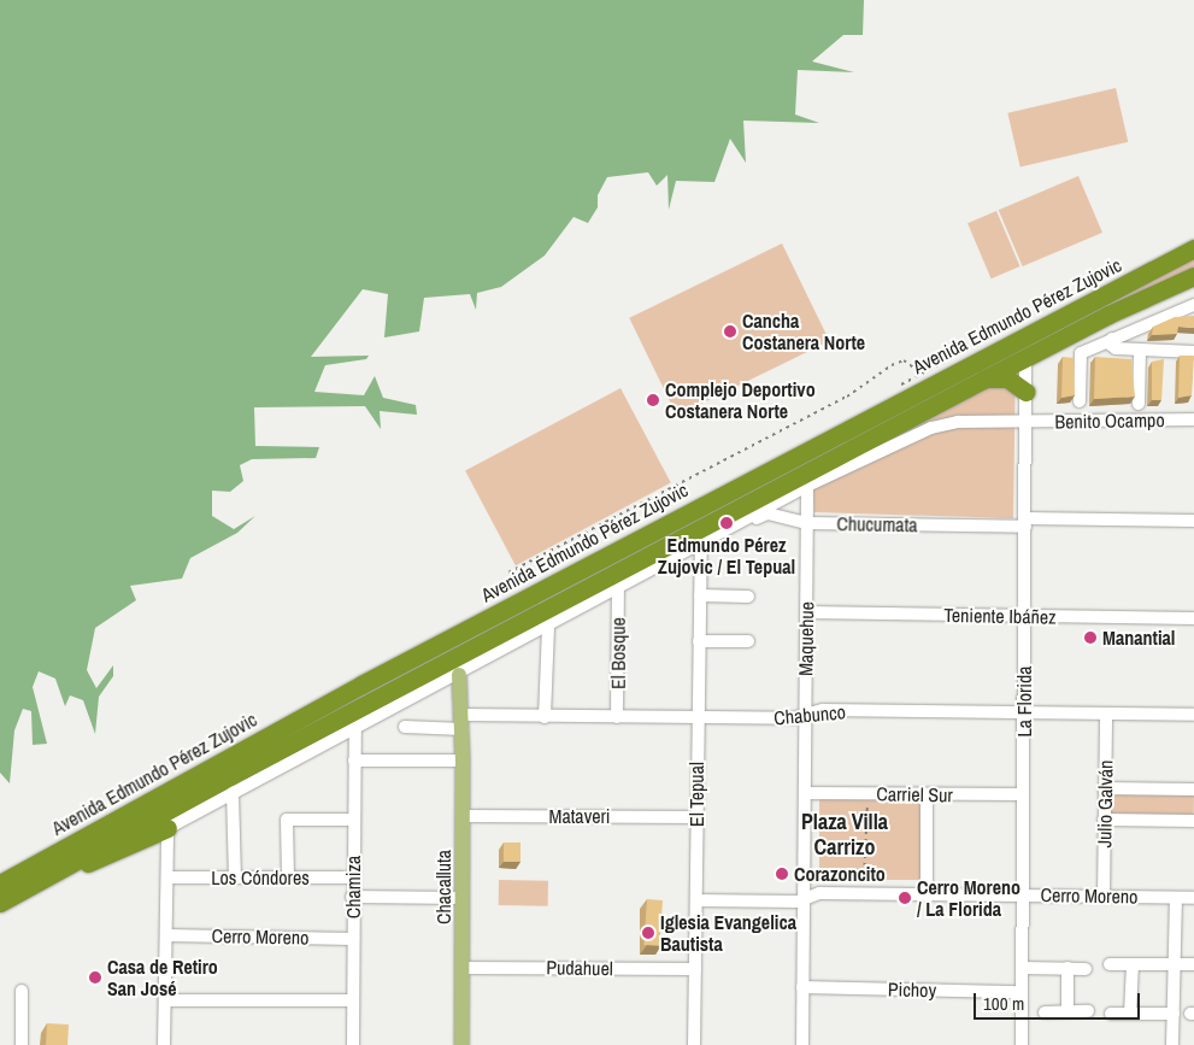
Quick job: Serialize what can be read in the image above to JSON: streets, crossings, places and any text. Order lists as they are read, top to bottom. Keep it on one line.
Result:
{"streets":{"highway":["Avenida Edmundo Pérez Zujovic"],"main road":["Chacalluta"],"street":["Benito Ocampo","Chucumata","Teniente Ibáñez","Maquehue","El Bosque","La Florida","Chabunco","El Tepual","Carriel Sur","Julio Galván","Mataveri","Los Cóndores","Chamiza","Cerro Moreno","Pudahuel","Pichoy"]},"crossings":[["Avenida Edmundo Pérez Zujovic","La Florida"],["Benito Ocampo","La Florida"],["Chucumata","Maquehue"],["Chucumata","La Florida"],["Teniente Ibáñez","Maquehue"],["Teniente Ibáñez","La Florida"],["Maquehue","Chabunco"],["Maquehue","Carriel Sur"],["Maquehue","Cerro Moreno"],["Maquehue","Pichoy"],["El Bosque","Chabunco"],["La Florida","Chabunco"],["La Florida","Carriel Sur"],["La Florida","Cerro Moreno"],["La Florida","Pichoy"],["Chabunco","El Tepual"],["Chabunco","Julio Galván"],["Chabunco","Chacalluta"],["El Tepual","Mataveri"],["El Tepual","Cerro Moreno"],["El Tepual","Pudahuel"],["Julio Galván","Cerro Moreno"],["Mataveri","Chacalluta"],["Los Cóndores","Chamiza"],["Chamiza","Cerro Moreno"],["Chacalluta","Pudahuel"]],"districts":["Plaza Villa Carrizo"],"places":["Cancha Costanera Norte","Complejo Deportivo Costanera Norte","Edmundo Pérez Zujovic / El Tepual","Manantial","Corazoncito","Cerro Moreno / La Florida","Iglesia Evangelica Bautista","Casa de Retiro San José"],"scale_bar":"100 m"}
